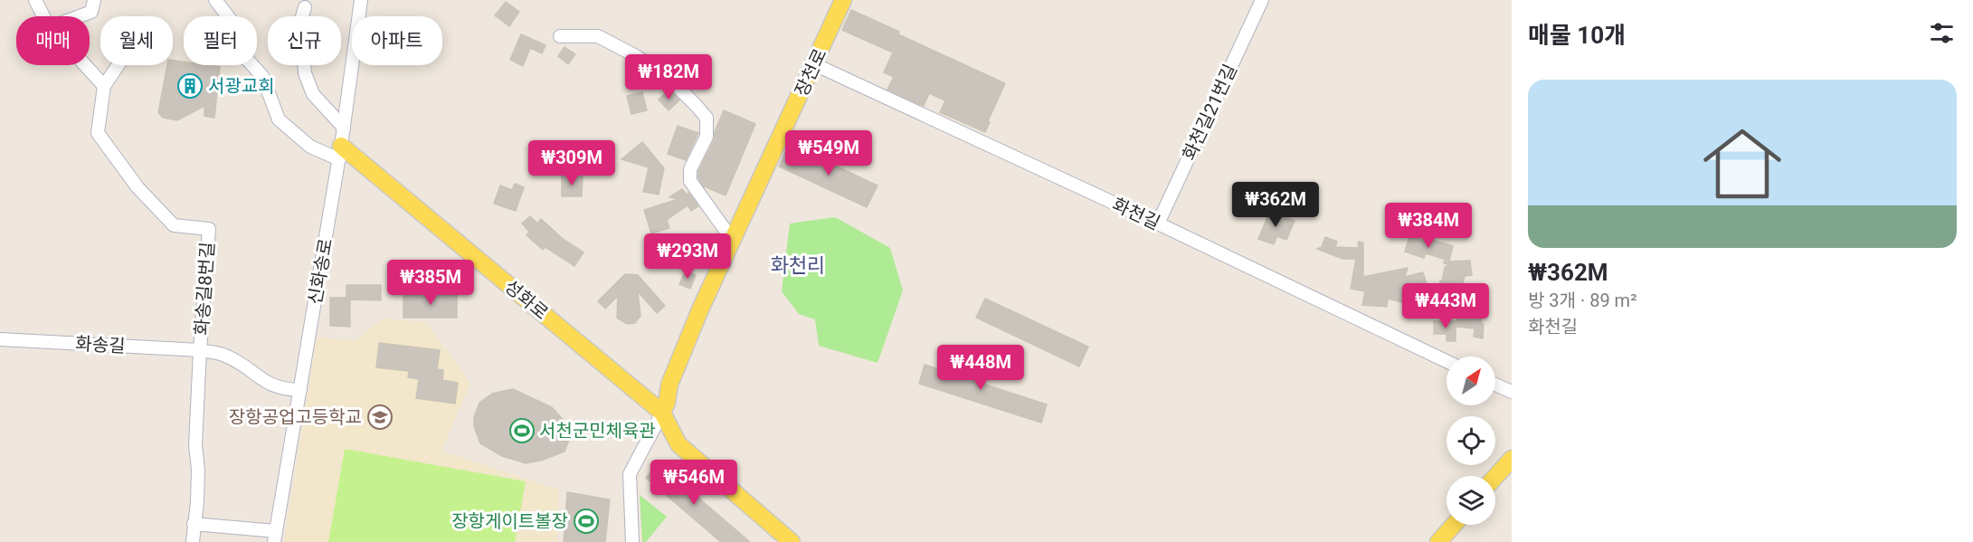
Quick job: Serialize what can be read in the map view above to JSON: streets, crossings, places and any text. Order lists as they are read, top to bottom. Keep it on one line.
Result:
{"streets":{"main road":["장천로","성화로"],"street":["화천길21번길","화천길","신화송로","화송길8번길","화송길"]},"crossings":[["장천로","화천길"],["장천로","성화로"],["화천길21번길","화천길"],["신화송로","성화로"],["신화송로","화송길"],["화송길8번길","화송길"]],"districts":["화천리"],"places":{"building":["서광교회"],"school or university":["장항공업고등학교"],"sports":["서천군민체육관","장항게이트볼장"]},"north":"top right","page":{"heading":"매물 10개","chip":["매매","월세","필터","신규","아파트"],"price":["₩182M","₩549M","₩309M","₩362M","₩384M","₩293M","₩385M","₩443M","₩448M","₩546M"],"list":[{"name":"₩362M","note":"방 3개 · 89 m² · 화천길"}]}}
